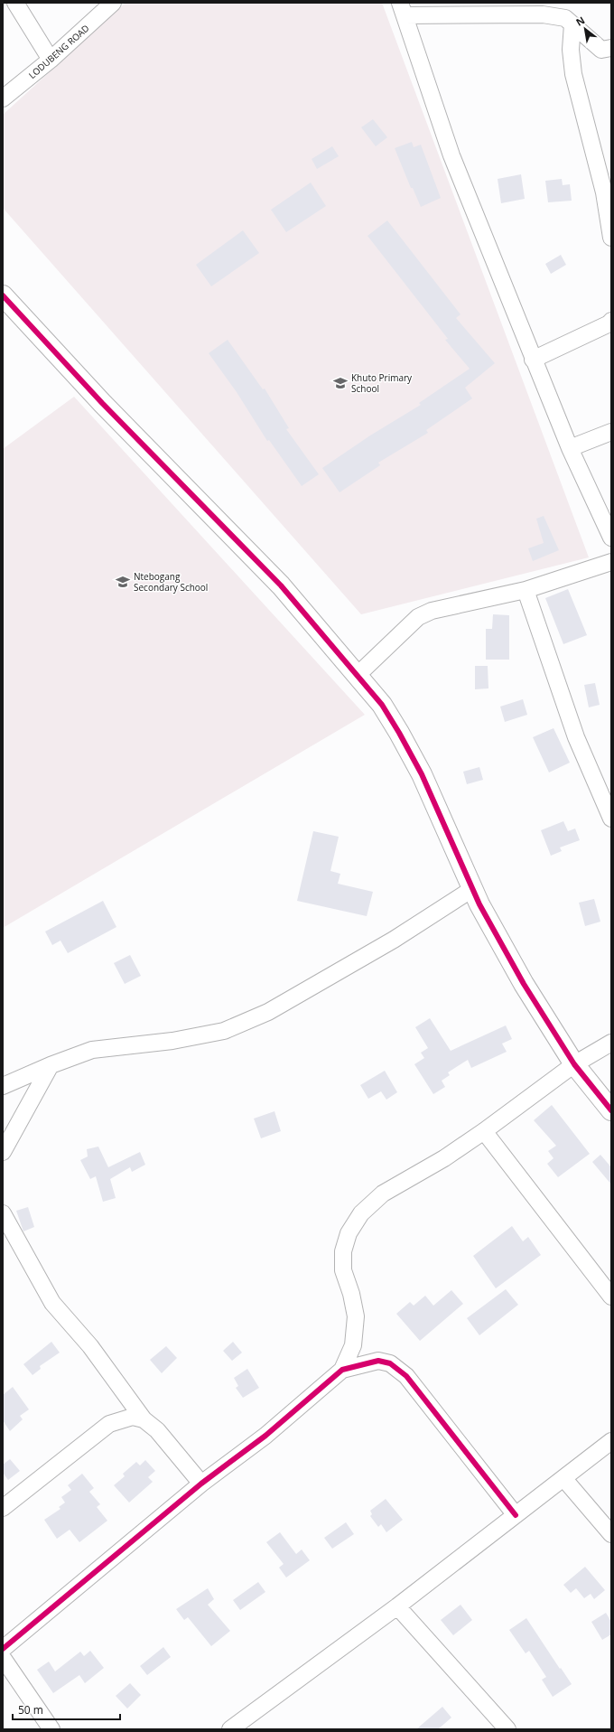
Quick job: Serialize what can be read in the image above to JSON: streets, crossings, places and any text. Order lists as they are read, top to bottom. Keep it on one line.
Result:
{"streets":{"street":["LODUBENG ROAD"]},"places":{"school or university":["Khuto Primary School","Ntebogang Secondary School"]},"scale_bar":"50 m","north":"top left"}
